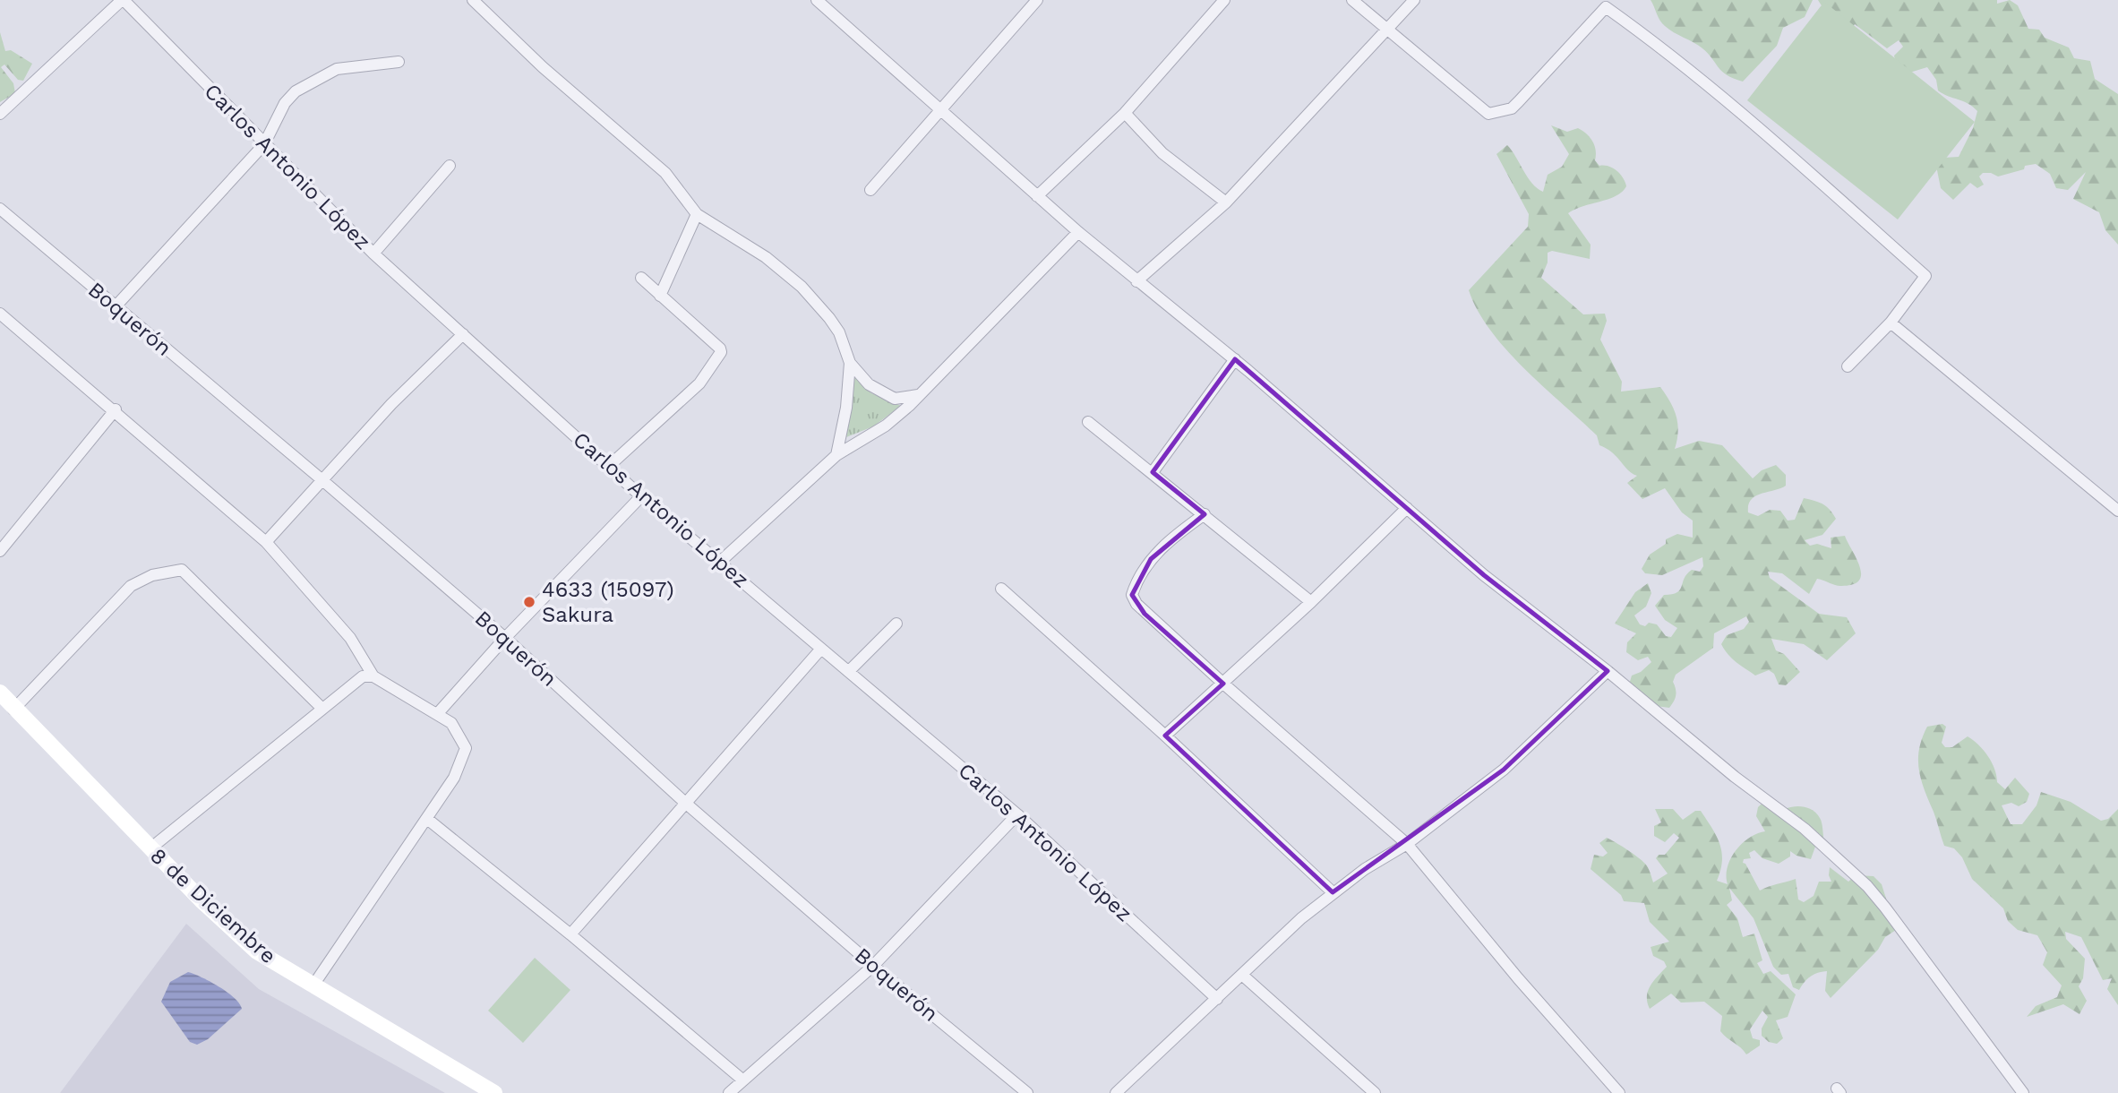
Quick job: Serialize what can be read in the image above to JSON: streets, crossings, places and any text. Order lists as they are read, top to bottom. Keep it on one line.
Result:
{"streets":{"street":["Carlos Antonio López","Boquerón","8 de Diciembre"]},"places":["4633 (15097) Sakura"]}
